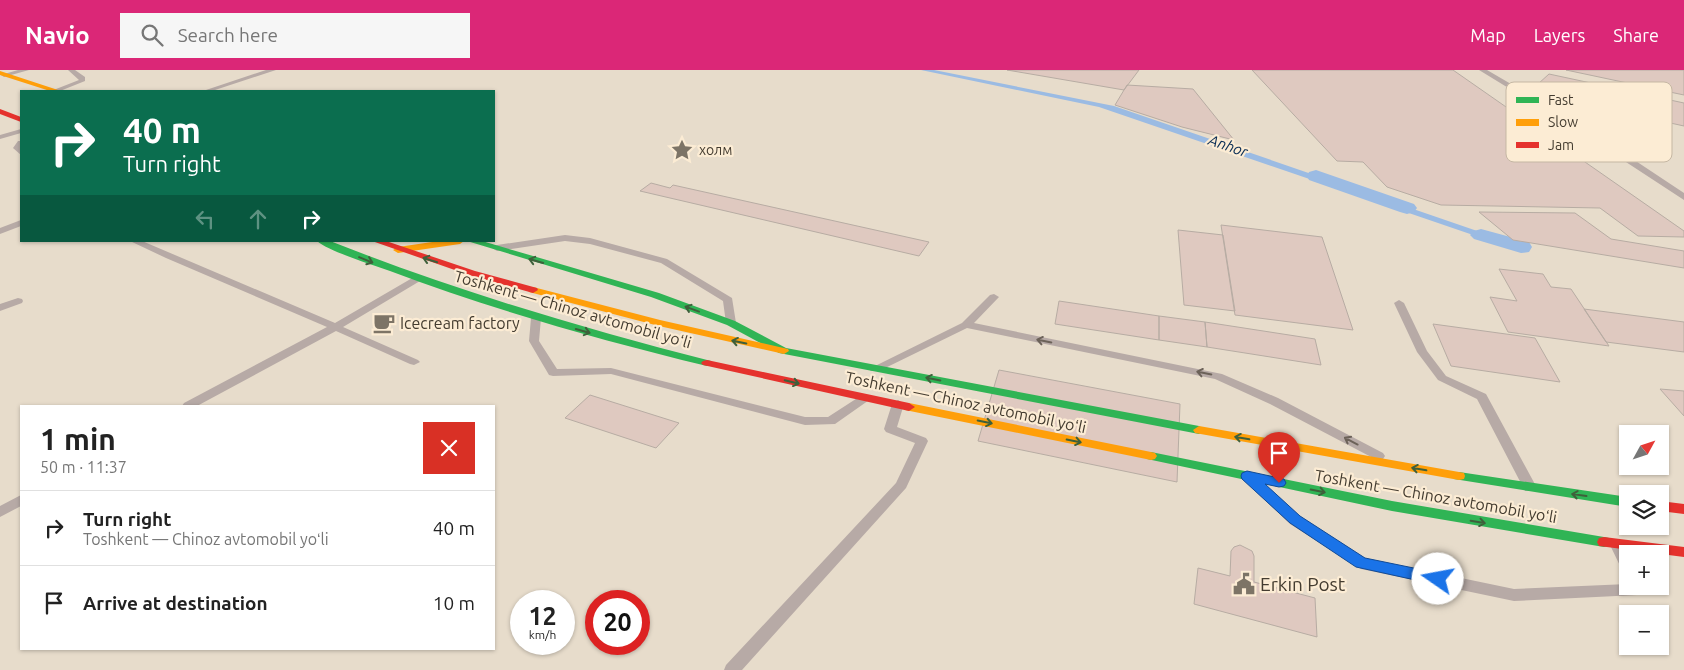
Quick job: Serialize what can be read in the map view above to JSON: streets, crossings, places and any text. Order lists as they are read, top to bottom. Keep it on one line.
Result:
{"streets":{"main road":["Toshkent — Chinoz avtomobil yoʻli"]},"water":["Anhor"],"places":{"place":["холм"],"cafe":["Icecream factory"],"public building":["Erkin Post"]},"legend":["Fast","Slow","Jam"],"north":"top right","page":{"header":"Navio","search":"Search here","nav":["Map","Layers","Share"],"turn":["40 m","Turn right"],"heading":["1 min","50 m · 11:37"],"map_buttons":["+","−"],"list":[{"name":"Turn right","note":"Toshkent — Chinoz avtomobil yoʻli","value":"40 m"},{"name":"Arrive at destination","value":"10 m"}],"speed":"12 km/h","limit":"20"}}
